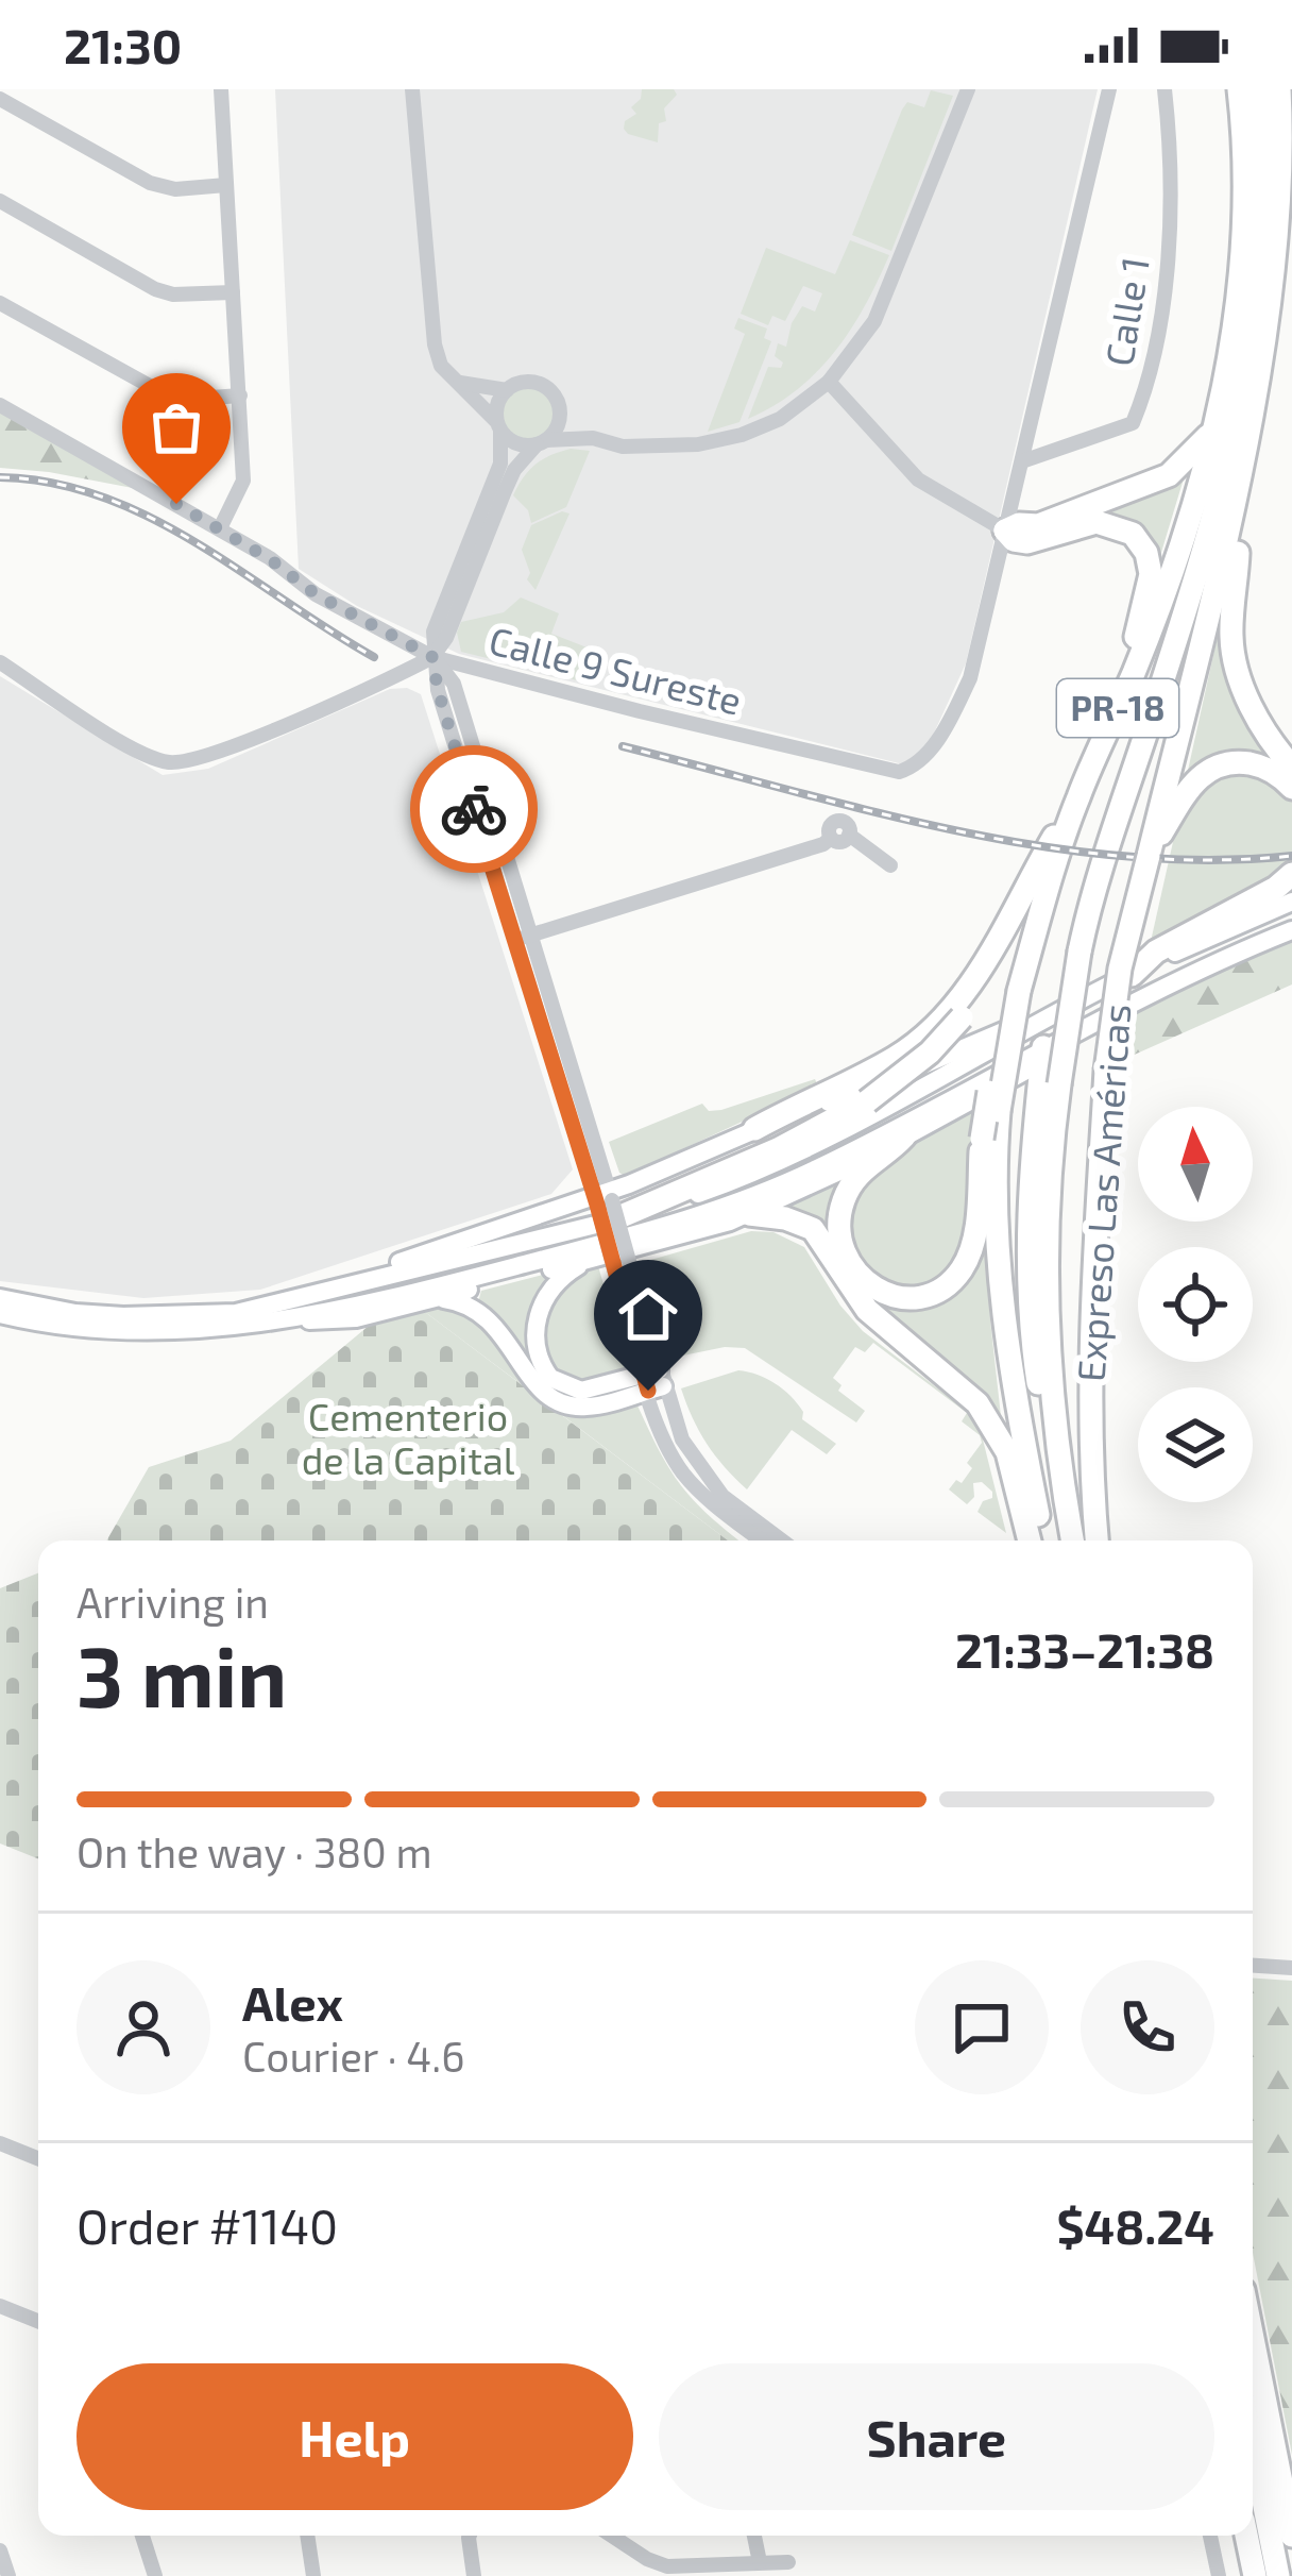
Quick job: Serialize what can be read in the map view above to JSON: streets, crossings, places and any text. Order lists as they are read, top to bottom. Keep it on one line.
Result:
{"streets":{"highway":["PR-18","Expreso Las Américas"],"street":["Calle 1","Calle 9 Sureste"]},"parks":["Cementerio de la Capital"],"north":"top","page":{"status":"21:30","heading":["3 min","Arriving in","21:33–21:38"],"panel":["Alex","Courier · 4.6","Order #1140","$48.24"],"bar":"On the way · 380 m","buttons":["Help","Share"]}}
